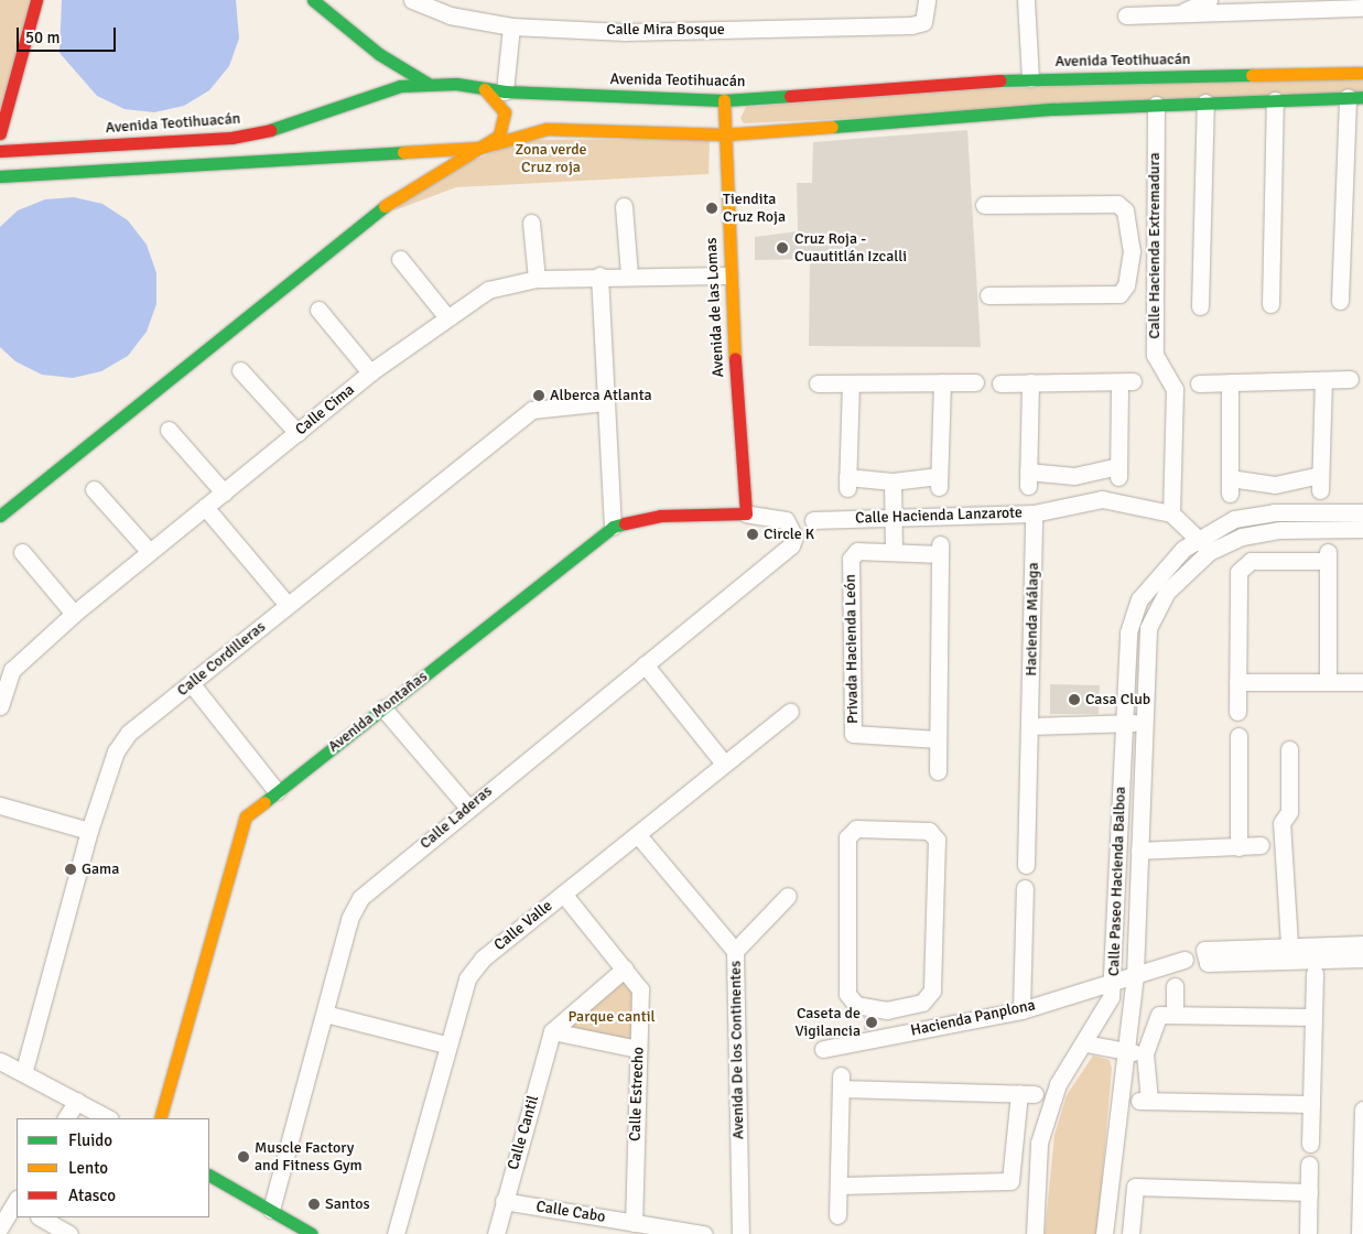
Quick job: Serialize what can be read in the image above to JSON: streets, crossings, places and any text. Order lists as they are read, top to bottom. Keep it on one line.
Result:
{"streets":{"main road":["Avenida Teotihuacán","Avenida de las Lomas","Avenida Montañas"],"street":["Calle Mira Bosque","Calle Hacienda Extremadura","Calle Cima","Calle Hacienda Lanzarote","Hacienda Málaga","Privada Hacienda León","Calle Cordilleras","Calle Laderas","Calle Paseo Hacienda Balboa","Calle Valle","Hacienda Panplona","Avenida De los Continentes","Calle Estrecho","Calle Cantil","Calle Cabo"]},"crossings":[["Avenida Teotihuacán","Avenida de las Lomas"],["Calle Hacienda Extremadura","Calle Hacienda Lanzarote"],["Avenida de las Lomas","Calle Cima"],["Avenida de las Lomas","Avenida Montañas"],["Calle Hacienda Lanzarote","Hacienda Málaga"],["Calle Hacienda Lanzarote","Calle Paseo Hacienda Balboa"],["Avenida Montañas","Calle Laderas"],["Calle Paseo Hacienda Balboa","Hacienda Panplona"],["Calle Valle","Avenida De los Continentes"],["Calle Valle","Calle Estrecho"],["Calle Estrecho","Calle Cabo"],["Calle Cantil","Calle Cabo"]],"parks":["Zona verde Cruz roja","Parque cantil"],"places":["Tiendita Cruz Roja","Cruz Roja - Cuautitlán Izcalli","Alberca Atlanta","Circle K","Casa Club","Gama","Caseta de Vigilancia","Muscle Factory and Fitness Gym","Santos"],"legend":["Fluido","Lento","Atasco"],"scale_bar":"50 m"}
